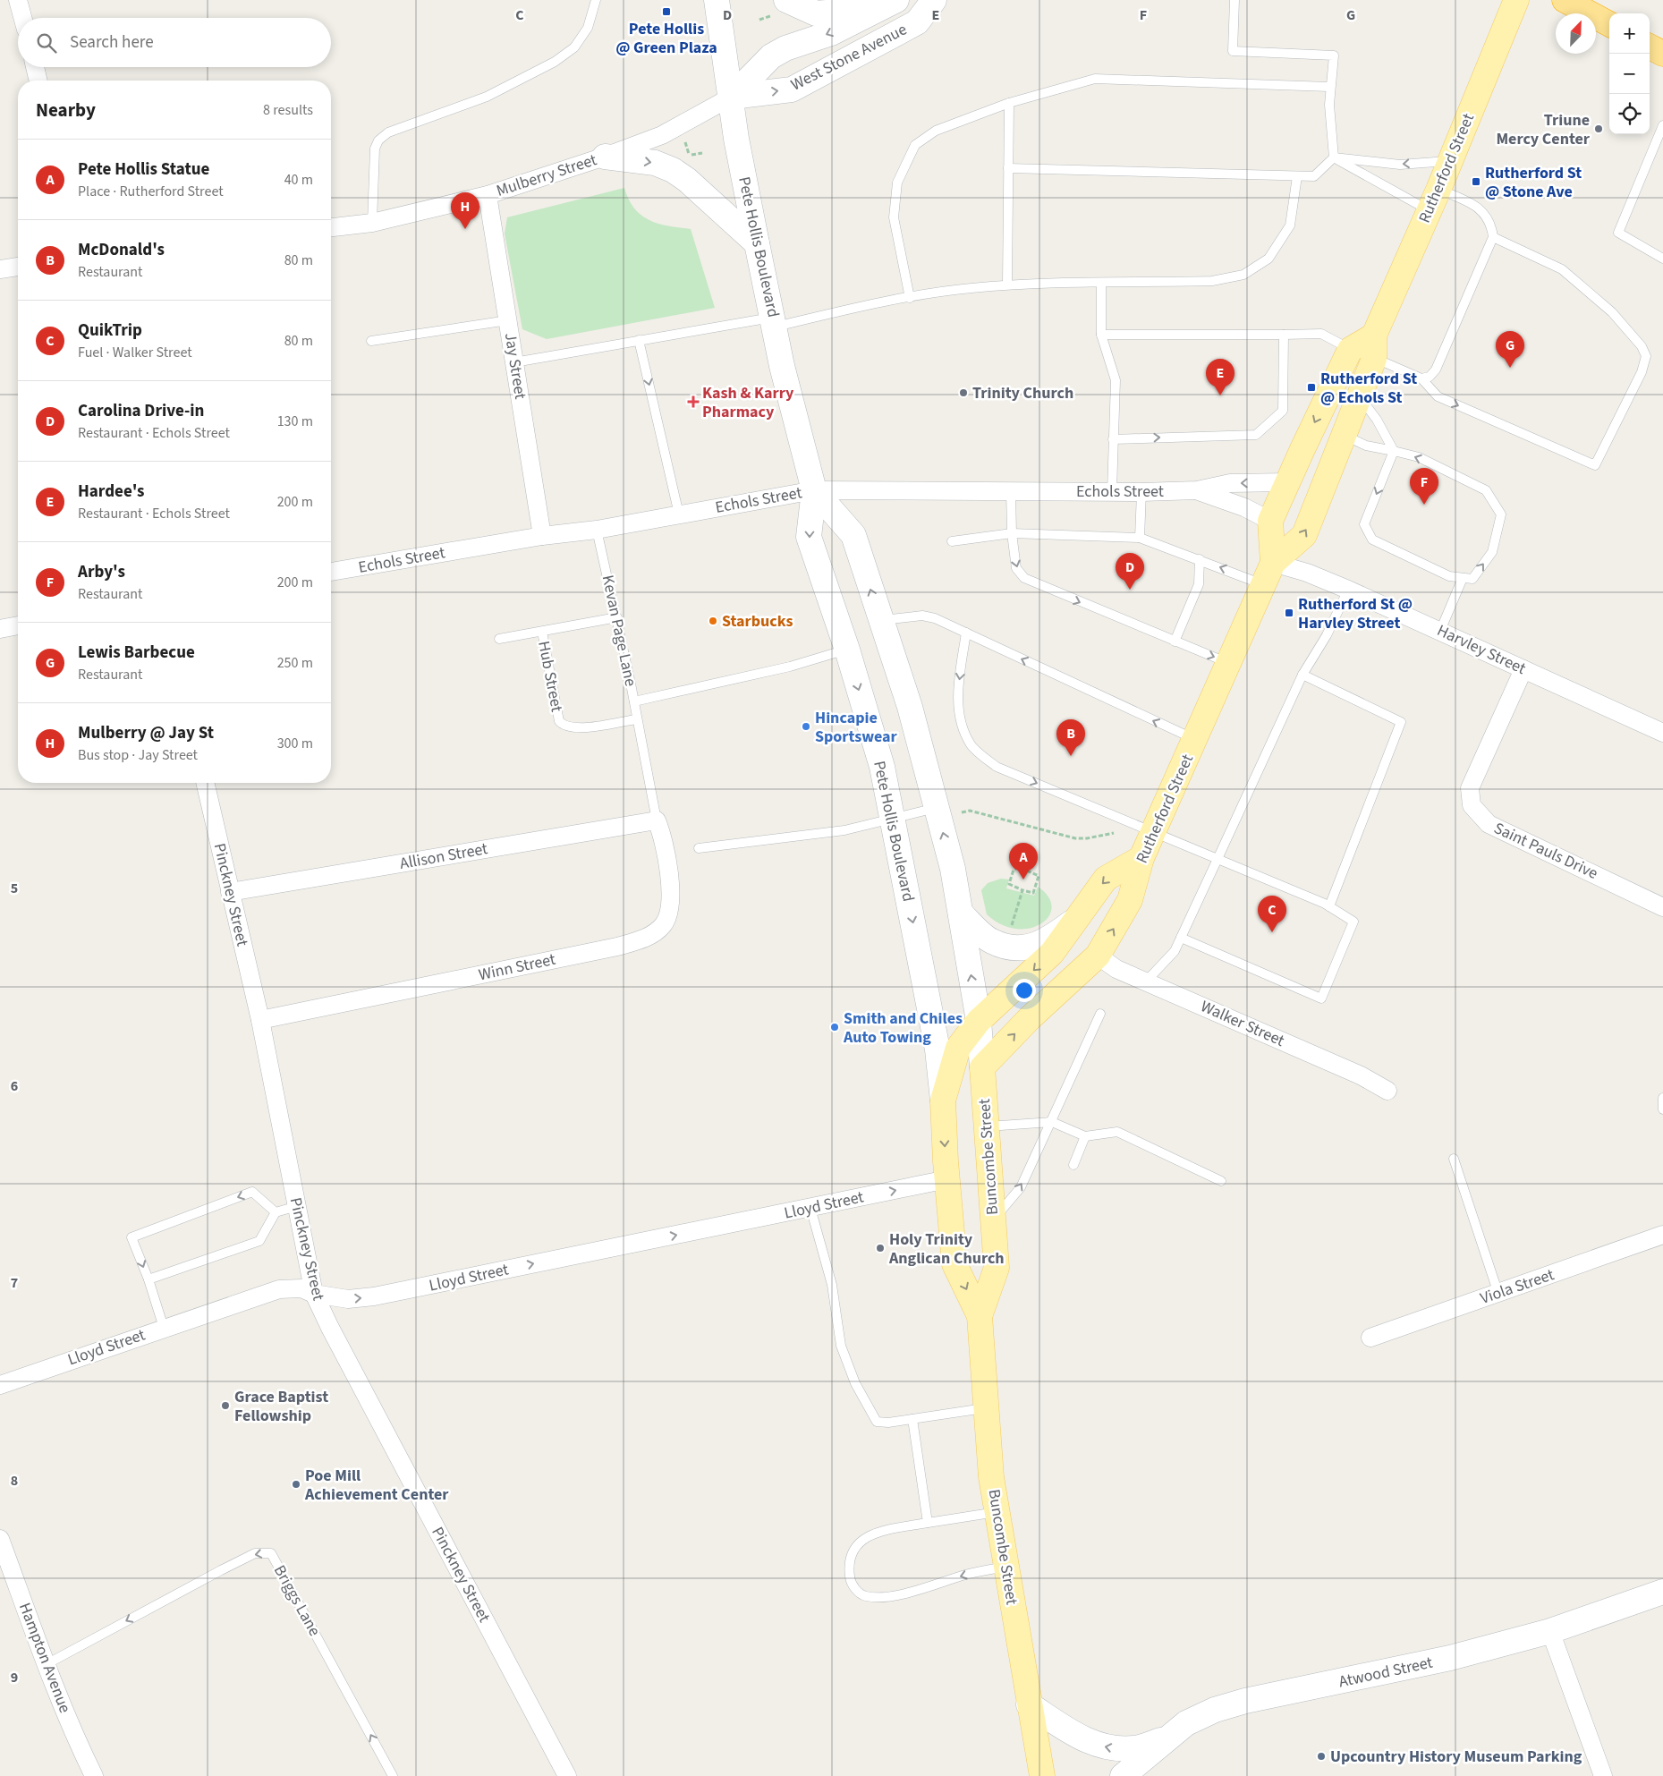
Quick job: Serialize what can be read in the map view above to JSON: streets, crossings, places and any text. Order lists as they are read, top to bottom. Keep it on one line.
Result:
{"streets":{"main road":["West Stone Avenue","Rutherford Street","Pete Hollis Boulevard","Buncombe Street","Atwood Street"],"street":["Mulberry Street","Jay Street","Echols Street","Harvley Street","Saint Pauls Drive","Allison Street","Pinckney Street","Winn Street","Walker Street","Lloyd Street","Viola Street","Hampton Avenue"],"lane":["Kevan Page Lane","Hub Street","Briggs Lane"]},"crossings":[["West Stone Avenue","Mulberry Street"],["West Stone Avenue","Pete Hollis Boulevard"],["Rutherford Street","Echols Street"],["Rutherford Street","Harvley Street"],["Rutherford Street","Walker Street"],["Rutherford Street","Buncombe Street"],["Mulberry Street","Pete Hollis Boulevard"],["Mulberry Street","Jay Street"],["Pete Hollis Boulevard","Echols Street"],["Pete Hollis Boulevard","Buncombe Street"],["Jay Street","Echols Street"],["Echols Street","Kevan Page Lane"],["Kevan Page Lane","Hub Street"],["Kevan Page Lane","Allison Street"],["Kevan Page Lane","Winn Street"],["Harvley Street","Saint Pauls Drive"],["Allison Street","Pinckney Street"],["Allison Street","Winn Street"],["Pinckney Street","Winn Street"],["Pinckney Street","Lloyd Street"],["Buncombe Street","Lloyd Street"],["Briggs Lane","Hampton Avenue"]],"one_way":["Lloyd Street"],"places":{"transit":["Pete Hollis @ Green Plaza","Rutherford St @ Stone Ave","Rutherford St @ Echols St","Rutherford St @ Harvley Street"],"other":["Triune Mercy Center","Trinity Church","Starbucks","Hincapie Sportswear","Smith and Chiles Auto Towing","Holy Trinity Anglican Church","Grace Baptist Fellowship","Poe Mill Achievement Center","Upcountry History Museum Parking"],"health":["Kash & Karry Pharmacy"]},"north":"top right","page":{"map_buttons":["+","−"],"search":"Search here","heading":["Nearby","8 results"],"list":[{"mark":"A","name":"Pete Hollis Statue","note":"Place · Rutherford Street","value":"40 m"},{"mark":"B","name":"McDonald's","note":"Restaurant","value":"80 m"},{"mark":"C","name":"QuikTrip","note":"Fuel · Walker Street","value":"80 m"},{"mark":"D","name":"Carolina Drive-in","note":"Restaurant · Echols Street","value":"130 m"},{"mark":"E","name":"Hardee's","note":"Restaurant · Echols Street","value":"200 m"},{"mark":"F","name":"Arby's","note":"Restaurant","value":"200 m"},{"mark":"G","name":"Lewis Barbecue","note":"Restaurant","value":"250 m"},{"mark":"H","name":"Mulberry @ Jay St","note":"Bus stop · Jay Street","value":"300 m"}],"pins":["H","G","E","F","D","B","A","C"]},"grid":{"columns":["C","D","E","F","G"],"rows":["5","6","7","8","9"]}}
